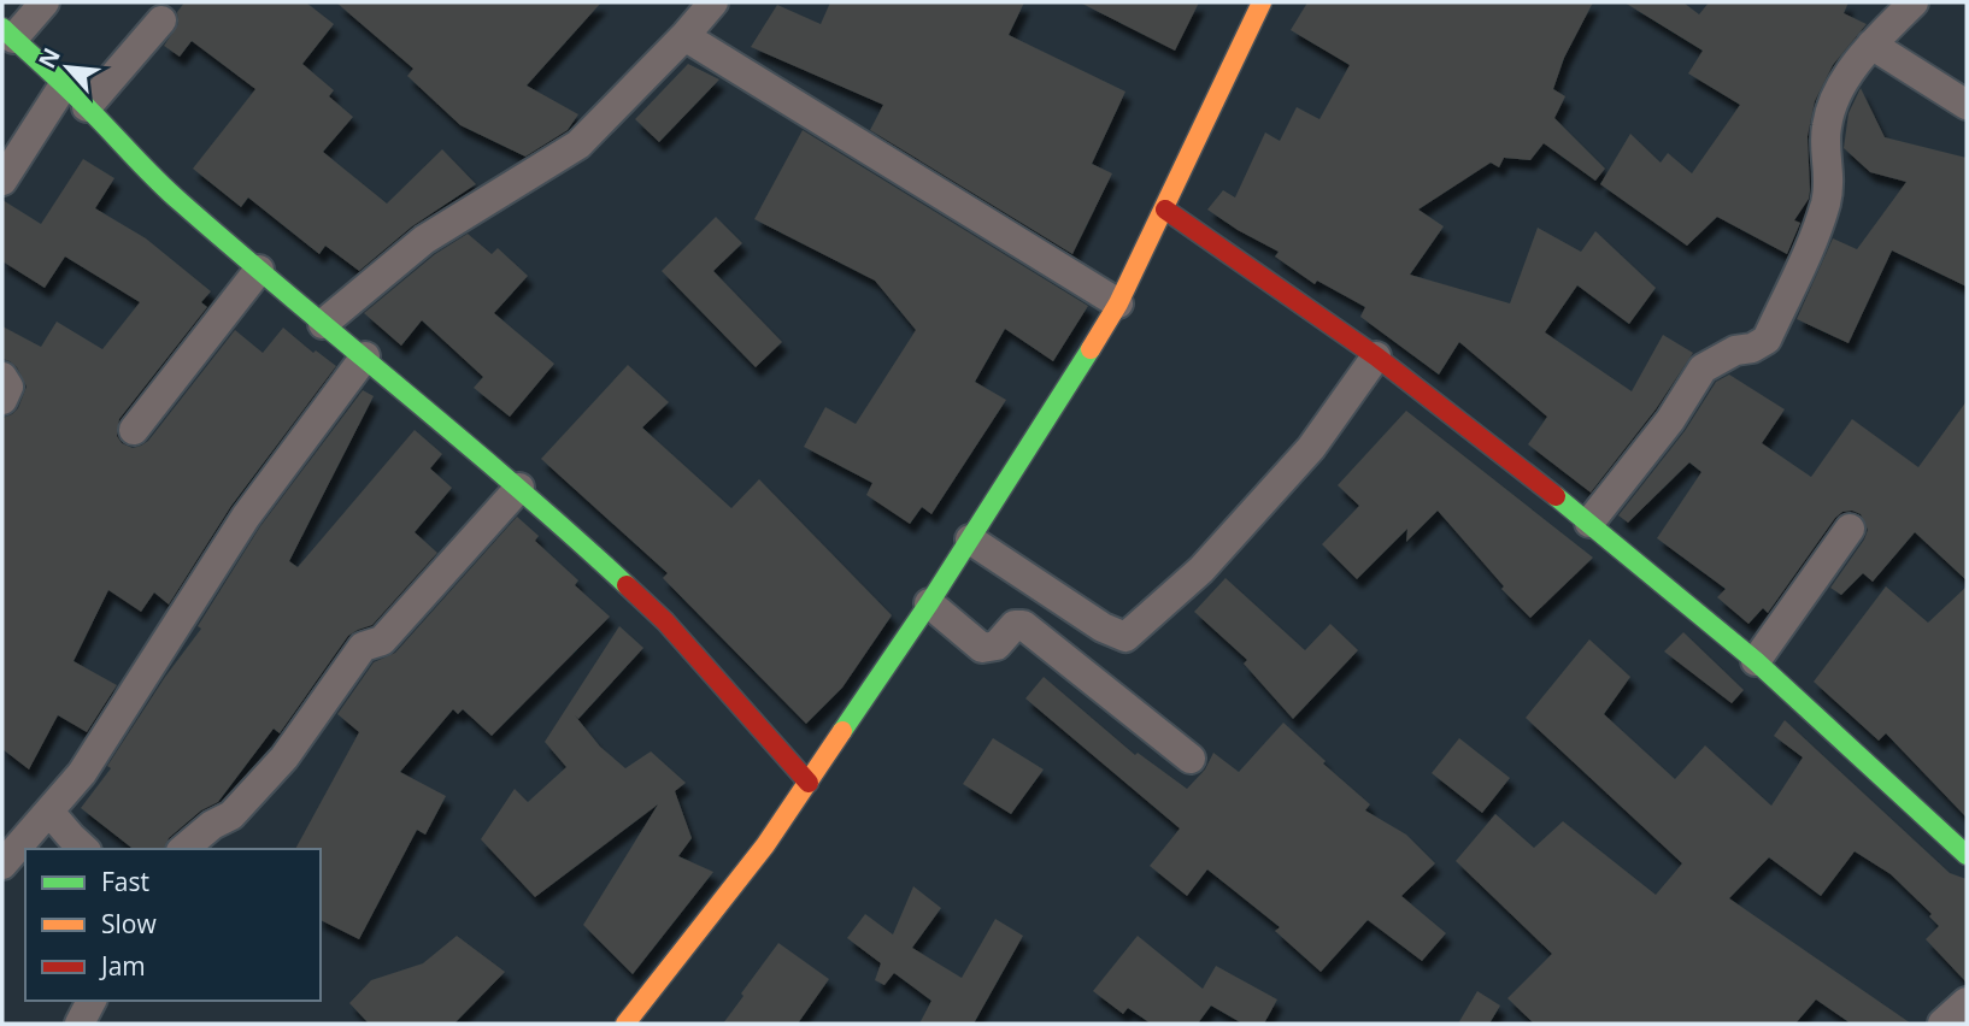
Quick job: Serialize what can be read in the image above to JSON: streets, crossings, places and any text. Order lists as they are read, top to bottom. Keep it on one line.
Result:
{"legend":["Fast","Slow","Jam"],"north":"top left"}
